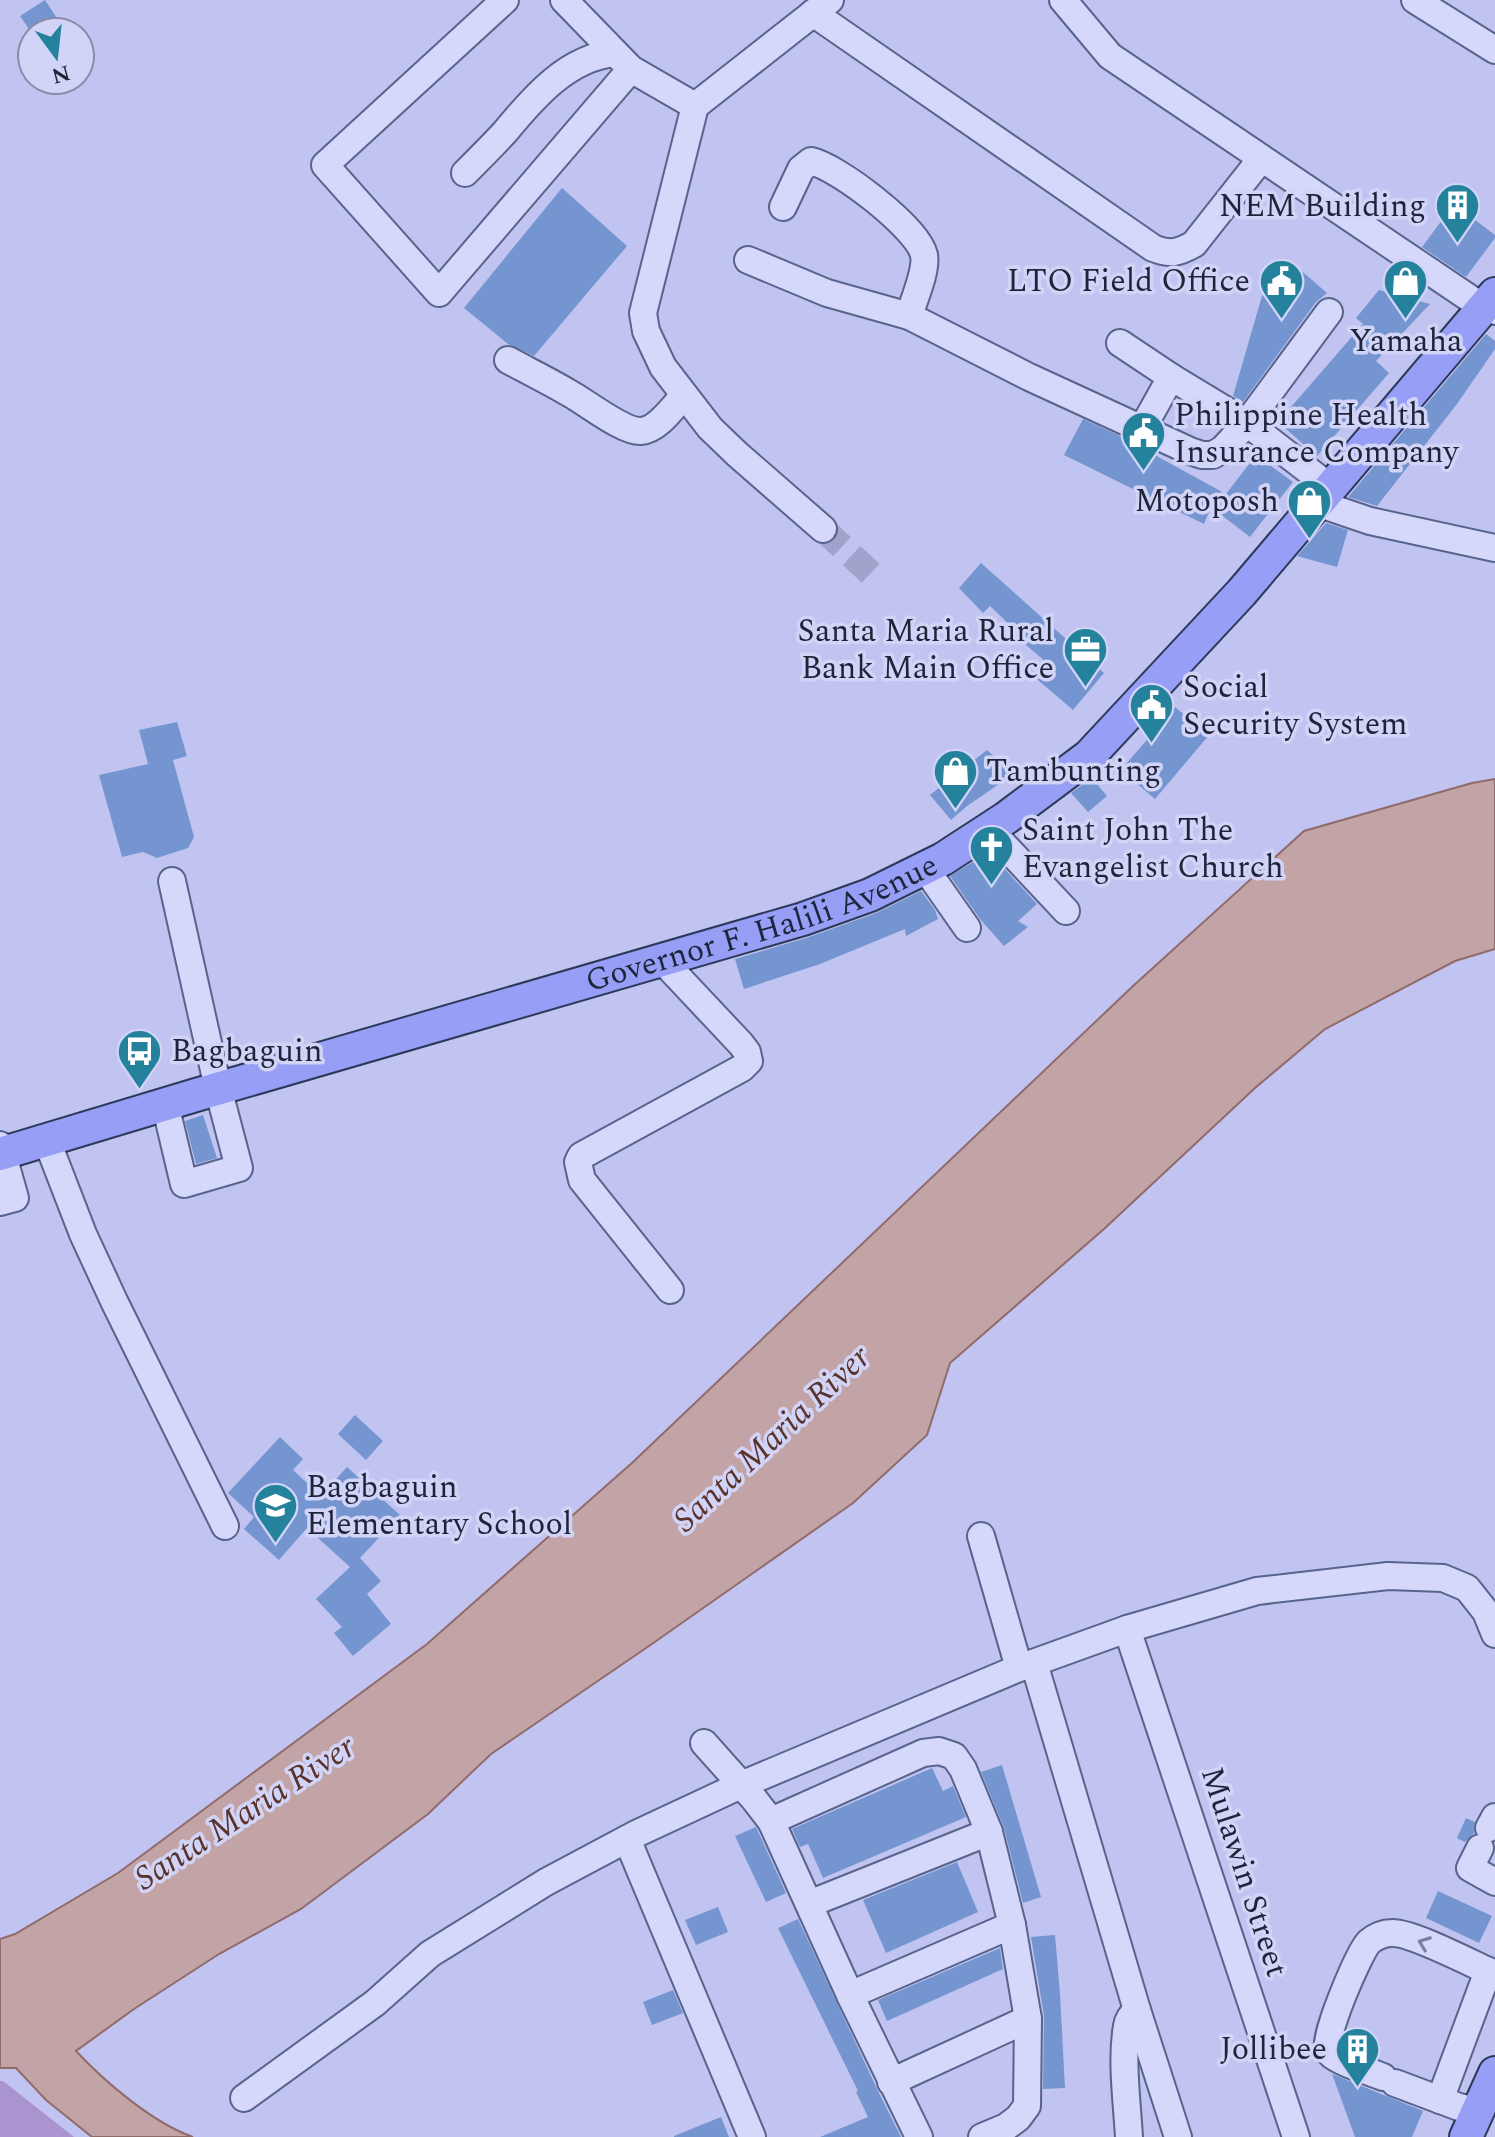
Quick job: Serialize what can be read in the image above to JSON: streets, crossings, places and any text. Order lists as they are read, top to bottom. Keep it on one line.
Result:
{"streets":{"main road":["Governor F. Halili Avenue"],"street":["Mulawin Street"]},"water":["Santa Maria River"],"places":{"building":["NEM Building","Jollibee"],"public building":["LTO Field Office","Philippine Health Insurance Company","Social Security System"],"shop":["Yamaha","Motoposh","Tambunting"],"office":["Santa Maria Rural Bank Main Office"],"church":["Saint John The Evangelist Church"],"bus stop":["Bagbaguin"],"school or university":["Bagbaguin Elementary School"]},"north":"bottom"}
